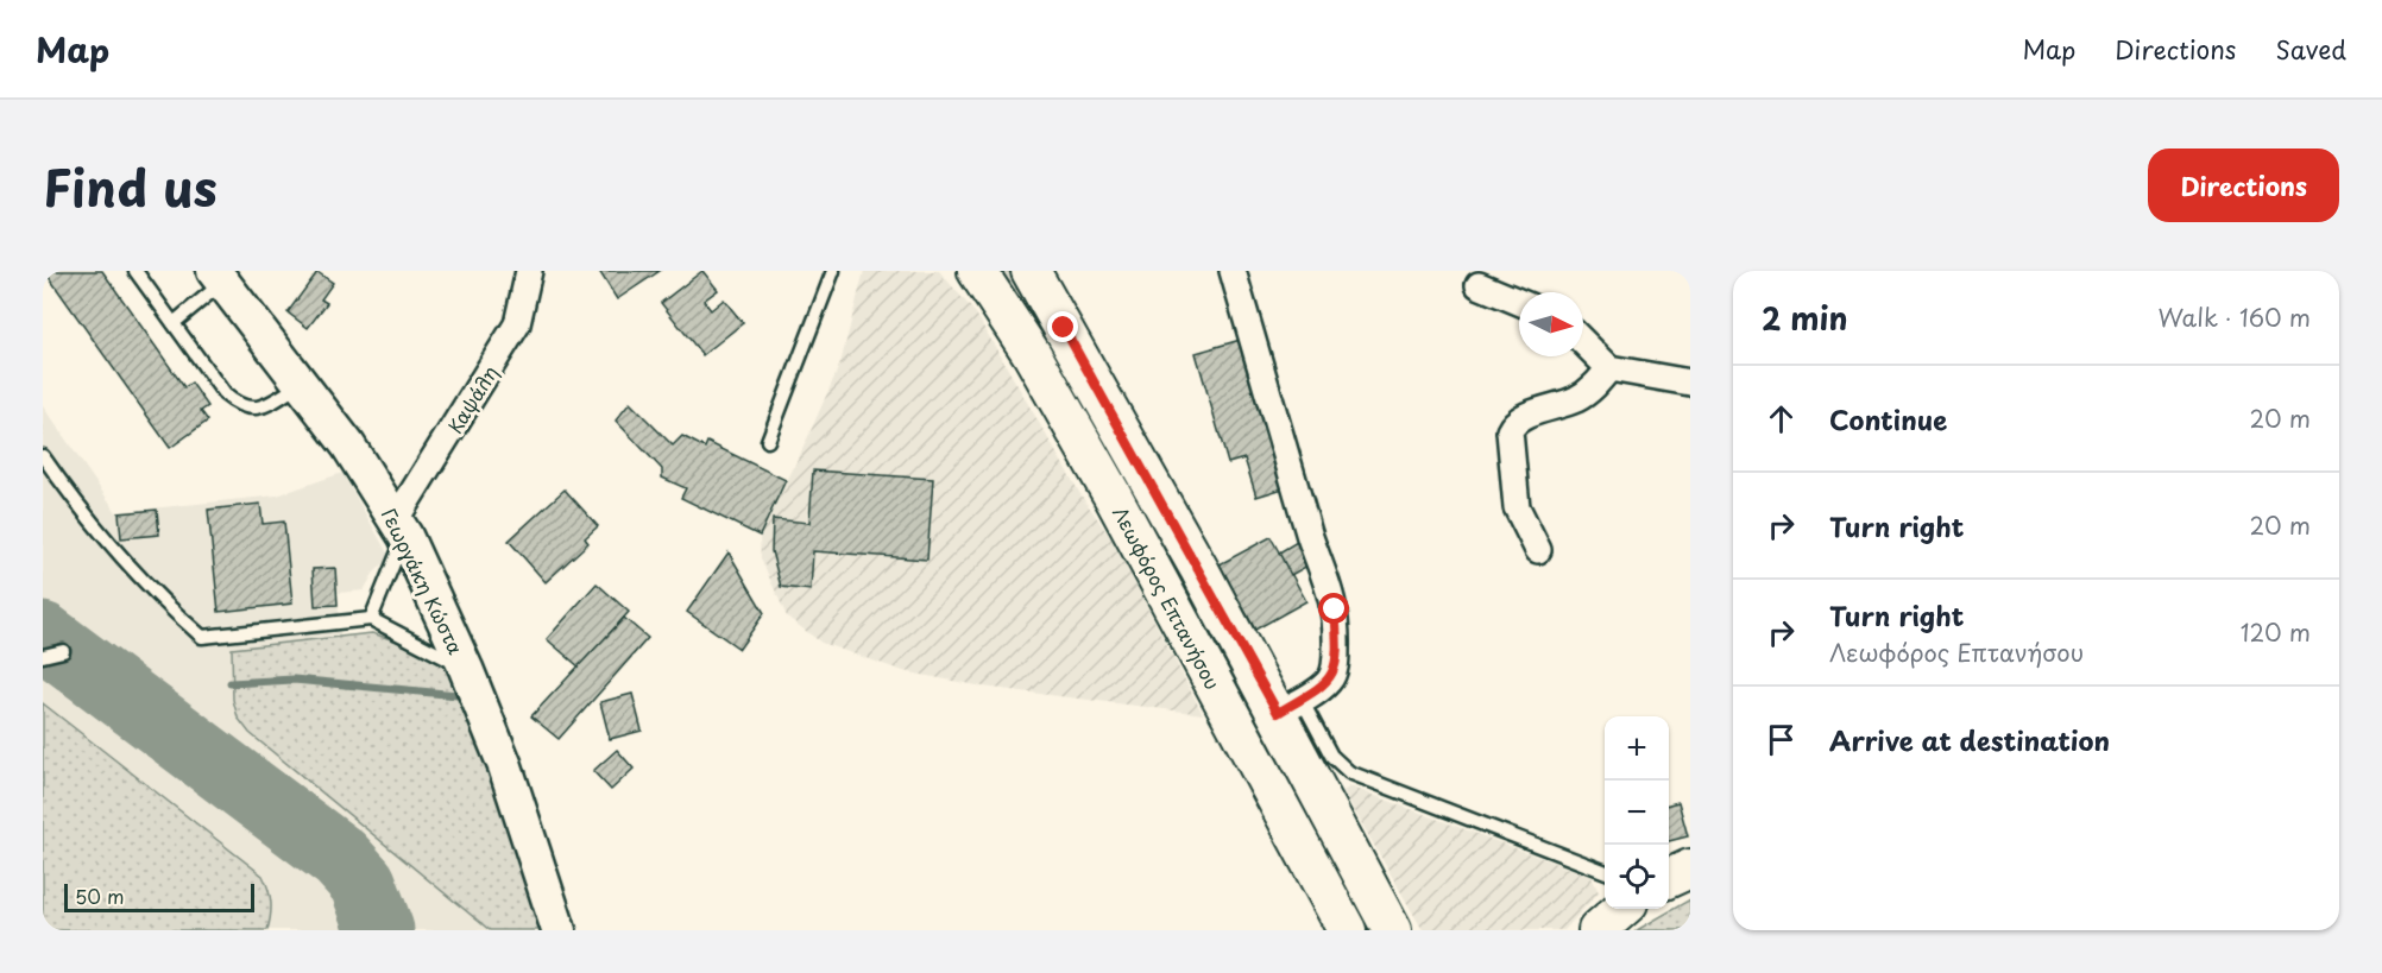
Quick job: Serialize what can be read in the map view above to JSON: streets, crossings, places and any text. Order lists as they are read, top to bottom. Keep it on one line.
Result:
{"streets":{"main road":["Γεωργάκη Κώστα","Λεωφόρος Επτανήσου"],"street":["Καψάλη"]},"crossings":[["Καψάλη","Γεωργάκη Κώστα"]],"scale_bar":"50 m","north":"right","page":{"header":"Map","nav":["Map","Directions","Saved"],"title":"Find us","buttons":"Directions","heading":["2 min","Walk · 160 m"],"list":[["Continue","20 m"],["Turn right","20 m"],["Turn right","Λεωφόρος Επτανήσου","120 m"],"Arrive at destination"],"map_buttons":["+","−"],"scale":"50 m"}}
